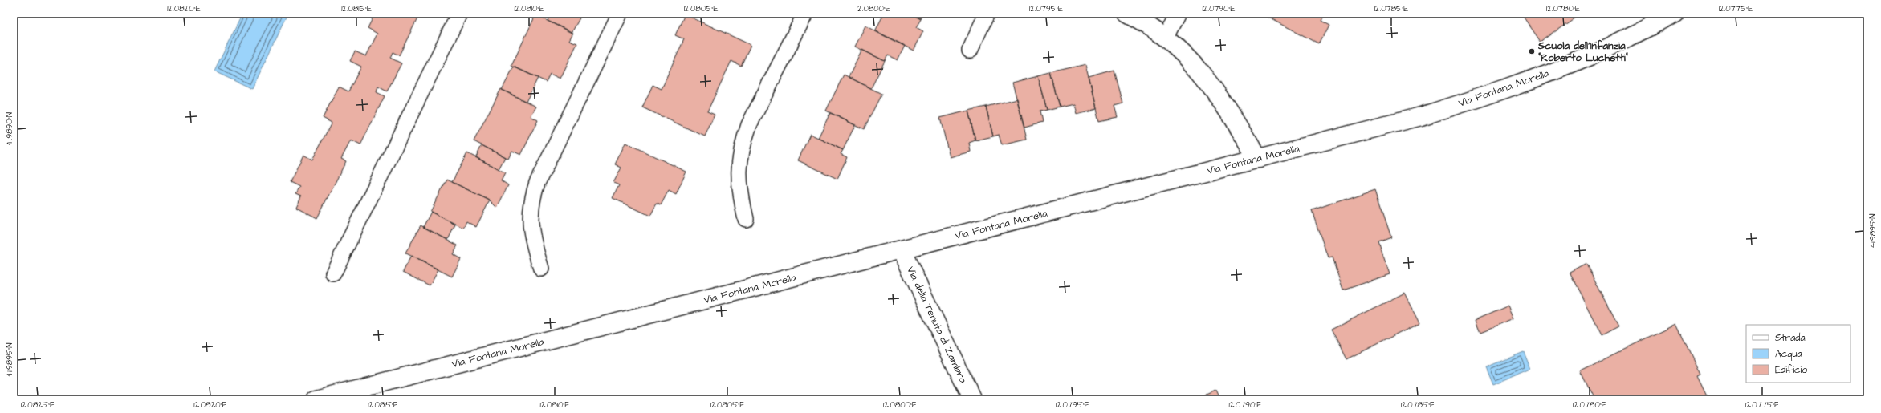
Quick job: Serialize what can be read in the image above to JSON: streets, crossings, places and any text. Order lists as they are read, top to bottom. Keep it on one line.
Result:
{"streets":{"street":["Via Fontana Morella","Via della Tenuta di Zambra"]},"crossings":[["Via Fontana Morella","Via della Tenuta di Zambra"]],"places":["Scuola dell'Infanzia \"Roberto Luchetti\""],"legend":["Strada","Acqua","Edificio"],"coordinates":["12.0820°E","12.0815°E","12.0810°E","12.0805°E","12.0800°E","12.0795°E","12.0790°E","12.0785°E","12.0780°E","12.0775°E","41.9890°N","41.9895°N","12.0825°E"]}
